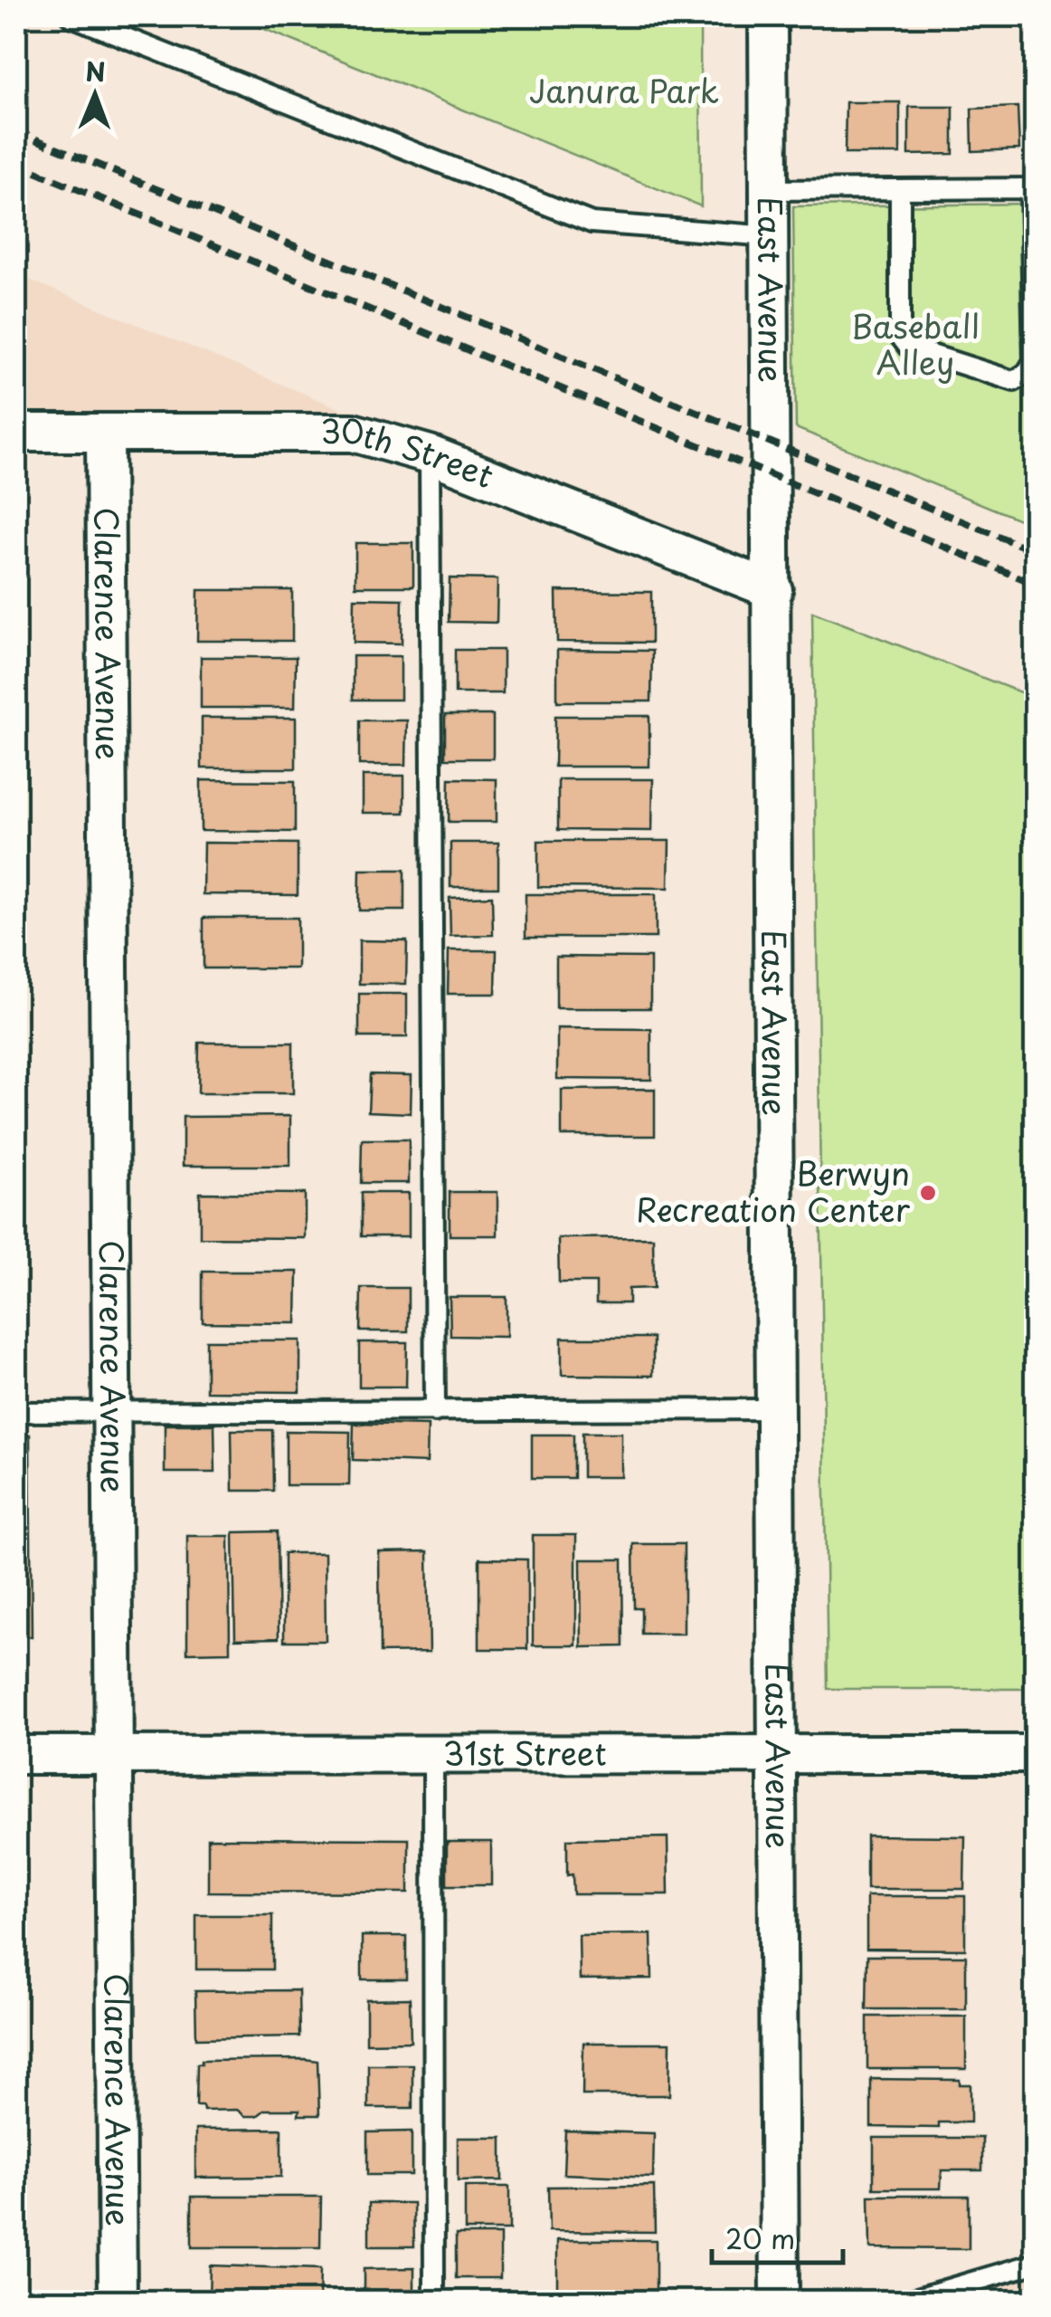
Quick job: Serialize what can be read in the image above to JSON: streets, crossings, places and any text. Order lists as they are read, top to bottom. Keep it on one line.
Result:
{"streets":{"street":["East Avenue","30th Street","Clarence Avenue","31st Street"]},"crossings":[["East Avenue","30th Street"],["East Avenue","31st Street"],["30th Street","Clarence Avenue"],["Clarence Avenue","31st Street"]],"parks":["Janura Park","Baseball Alley"],"places":["Berwyn Recreation Center"],"scale_bar":"20 m","north":"top"}
